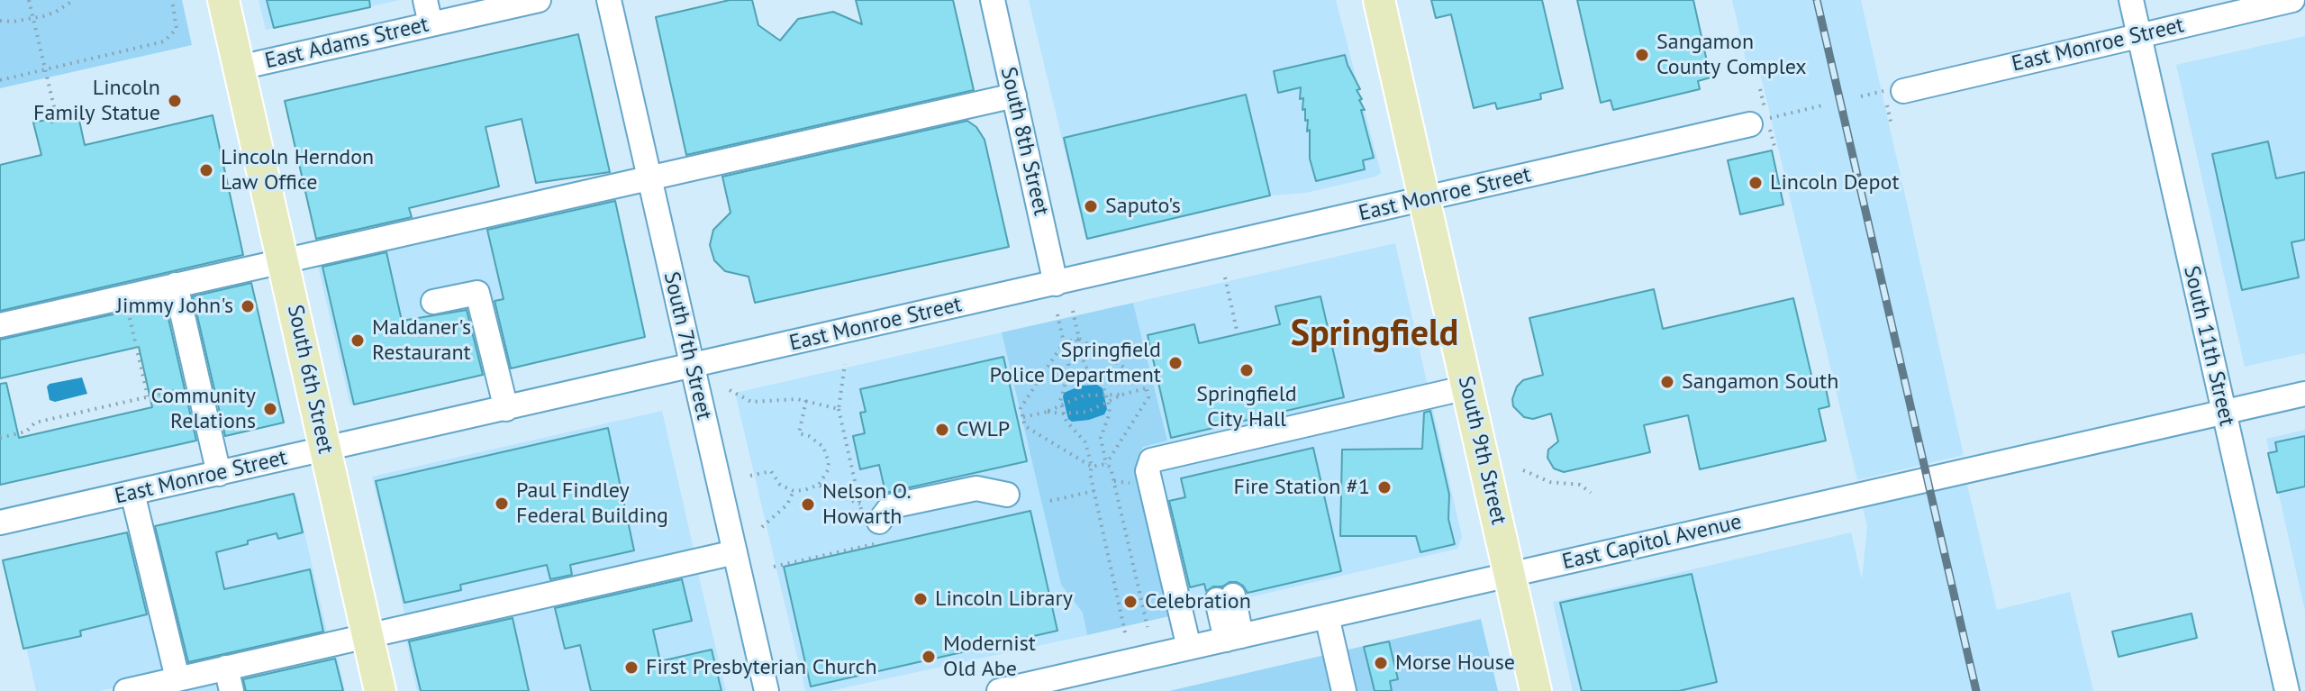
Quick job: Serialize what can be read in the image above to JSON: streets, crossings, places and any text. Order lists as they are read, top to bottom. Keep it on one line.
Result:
{"streets":{"main road":["South 6th Street","South 9th Street"],"street":["East Adams Street","East Monroe Street","South 8th Street","South 7th Street","South 11th Street","East Capitol Avenue"]},"crossings":[["East Adams Street","South 6th Street"],["East Monroe Street","South 8th Street"],["East Monroe Street","South 7th Street"],["East Monroe Street","South 11th Street"],["East Monroe Street","South 6th Street"],["East Monroe Street","South 9th Street"],["South 11th Street","East Capitol Avenue"],["South 9th Street","East Capitol Avenue"]],"districts":["Springfield"],"places":["Sangamon County Complex","Lincoln Family Statue","Lincoln Herndon Law Office","Lincoln Depot","Saputo's","Jimmy John's","Maldaner's Restaurant","Springfield Police Department","Springfield City Hall","Sangamon South","Community Relations","CWLP","Fire Station #1","Paul Findley Federal Building","Nelson O. Howarth","Lincoln Library","Celebration","Modernist Old Abe","Morse House","First Presbyterian Church"]}
